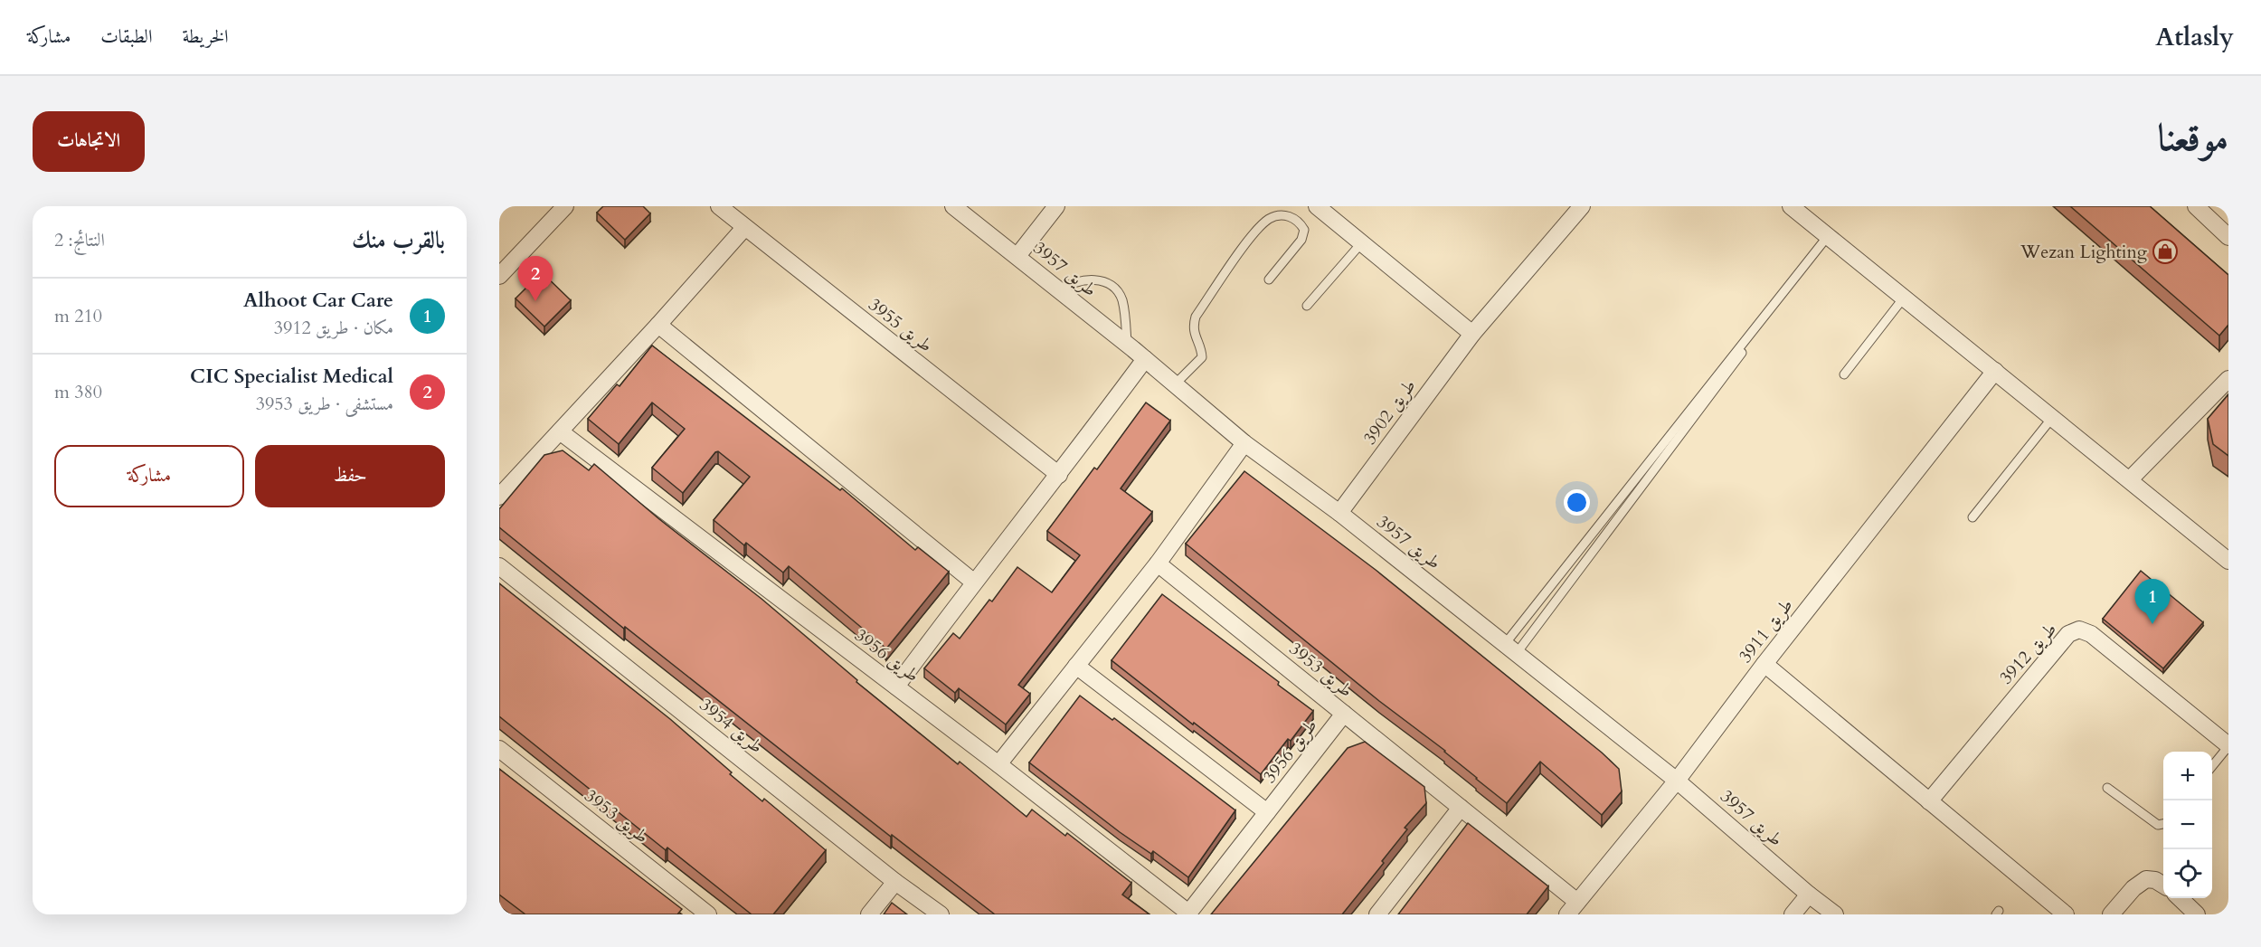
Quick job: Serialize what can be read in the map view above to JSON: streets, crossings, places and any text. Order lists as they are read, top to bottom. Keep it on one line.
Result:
{"streets":{"street":["طريق 3957","طريق 3955","طريق 3902","طريق 3911","طريق 3912","طريق 3956","طريق 3953","طريق 3954"]},"crossings":[["طريق 3957","طريق 3902"],["طريق 3957","طريق 3911"],["طريق 3911","طريق 3953"],["طريق 3956","طريق 3953"]],"places":{"shop":["Wezan Lighting"]},"page":{"header":"Atlasly","nav":["الخريطة","الطبقات","مشاركة"],"title":"موقعنا","buttons":["الاتجاهات",["حفظ","مشاركة"]],"heading":["بالقرب منك","النتائج: 2"],"pins":["2","1"],"list":[{"mark":"1","name":"Alhoot Car Care","note":"مكان · طريق 3912","value":"210 m"},{"mark":"2","name":"CIC Specialist Medical","note":"مستشفى · طريق 3953","value":"380 m"}],"map_buttons":["+","−"]}}
